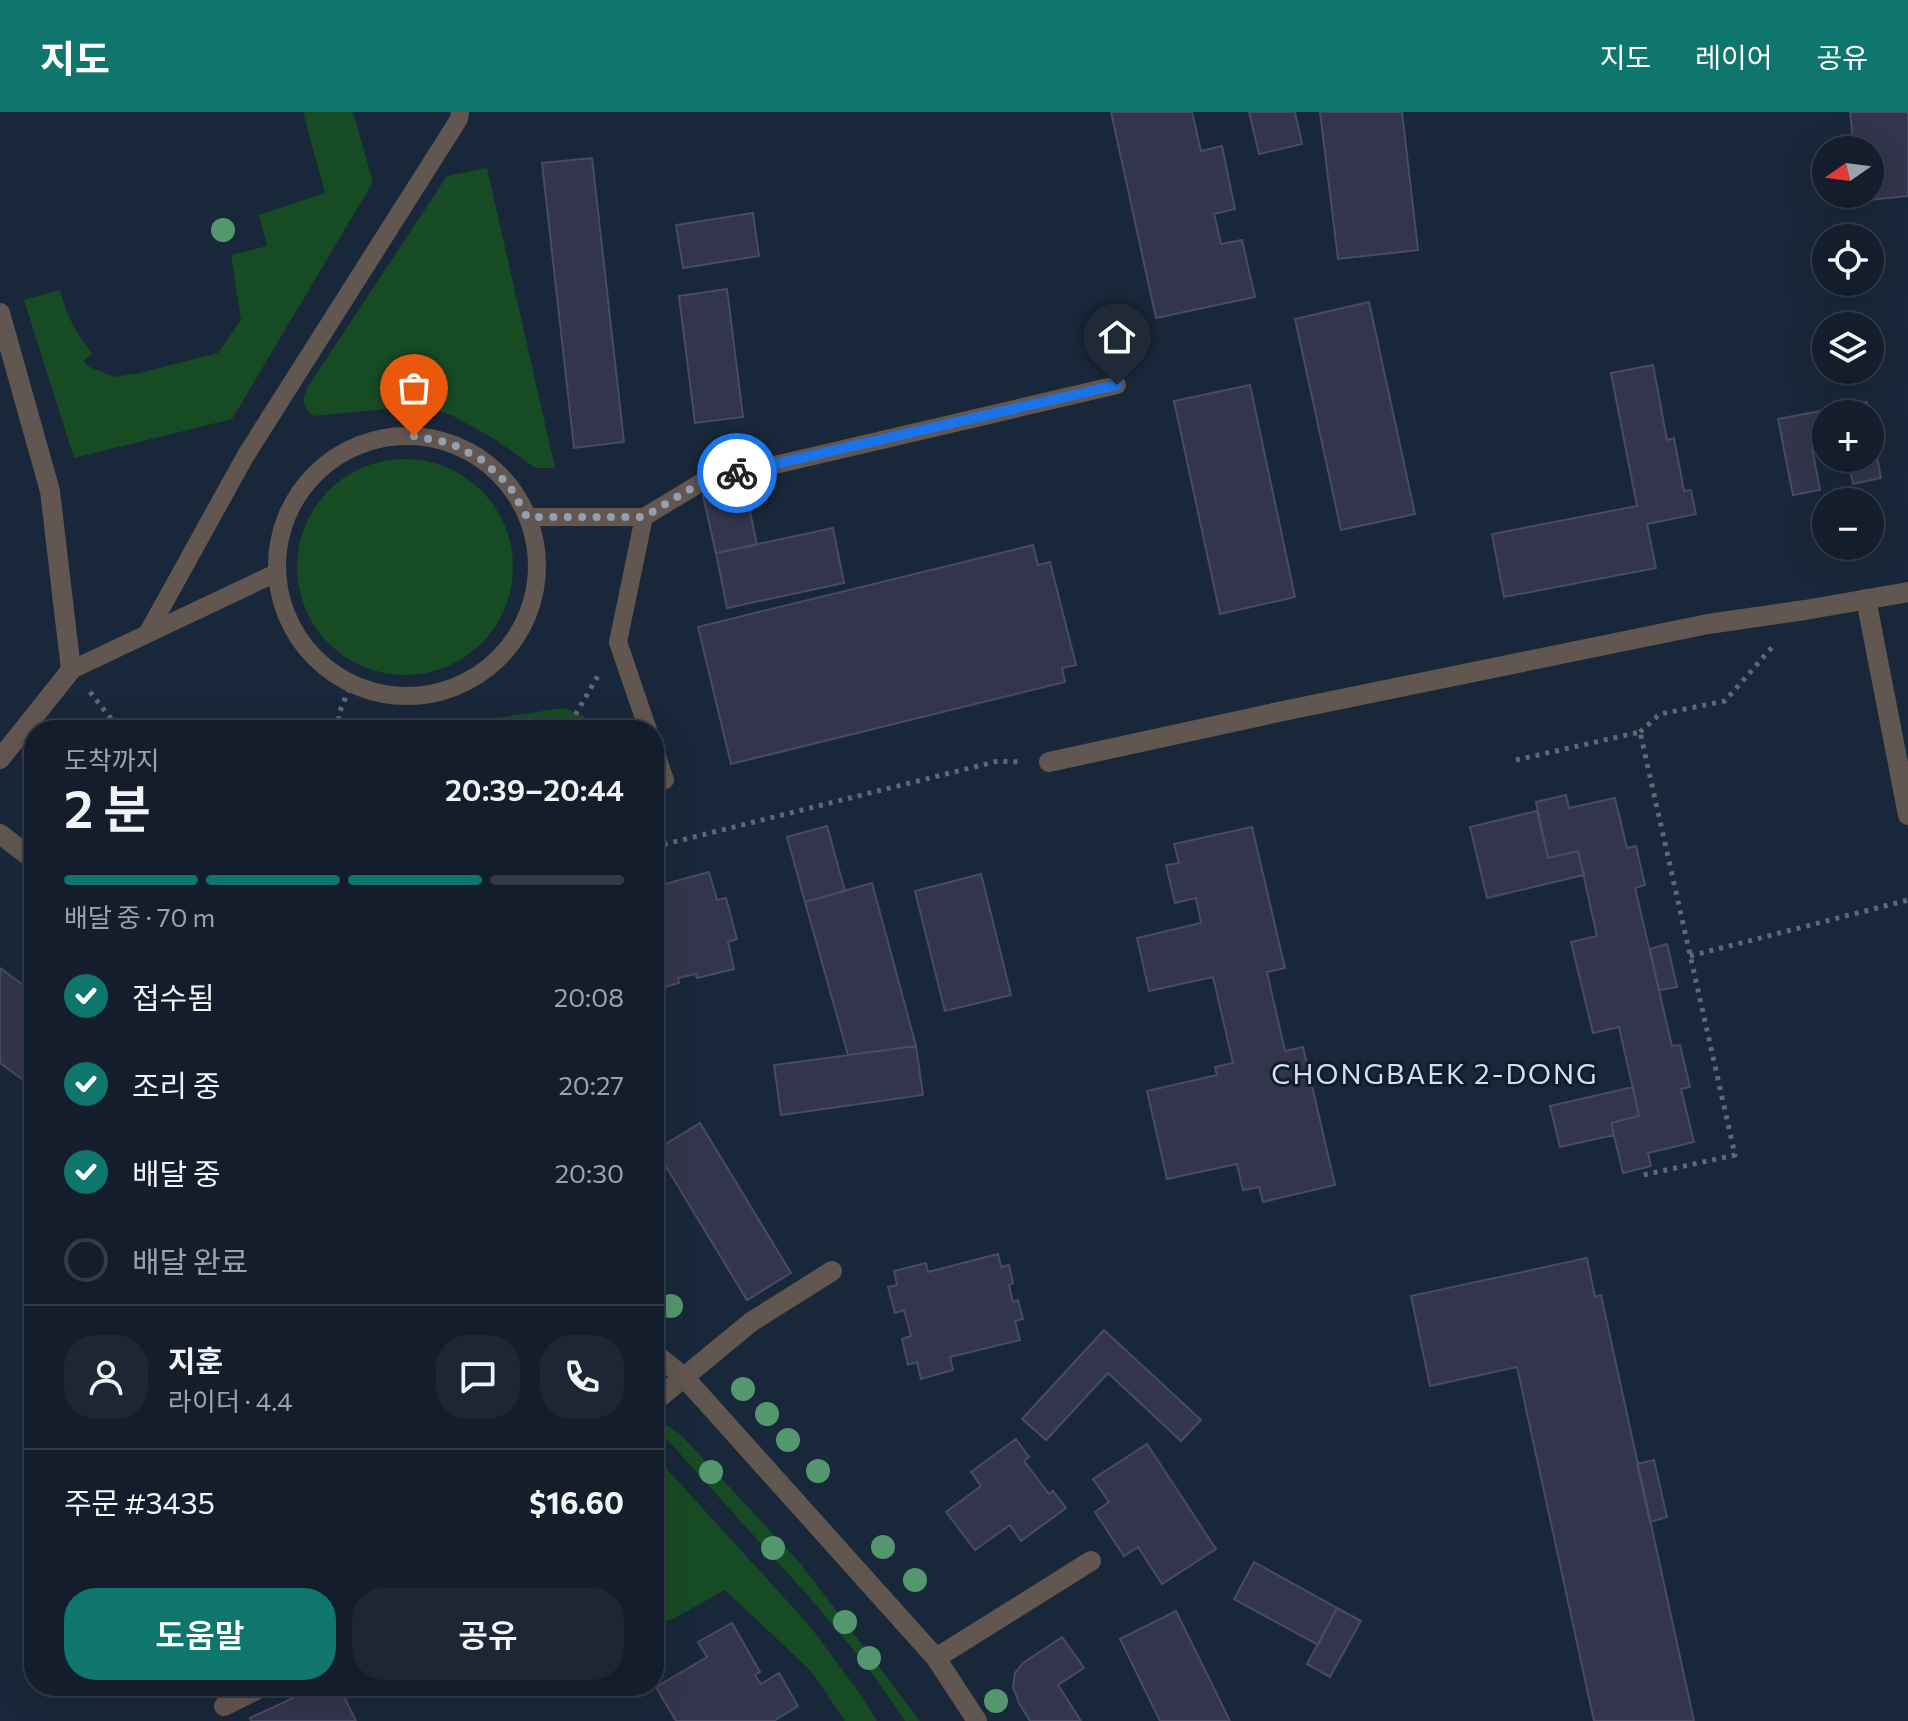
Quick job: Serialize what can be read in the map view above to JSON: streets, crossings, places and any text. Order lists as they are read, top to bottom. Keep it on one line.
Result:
{"districts":["CHONGBAEK 2-DONG"],"north":"left","page":{"header":"지도","nav":["지도","레이어","공유"],"map_buttons":["+","−"],"heading":["2 분","도착까지","20:39–20:44"],"panel":["지훈","라이더 · 4.4","주문 #3435","$16.60"],"bar":"배달 중 · 70 m","list":[["접수됨","20:08"],["조리 중","20:27"],["배달 중","20:30"],"배달 완료"],"buttons":["도움말","공유"]}}
